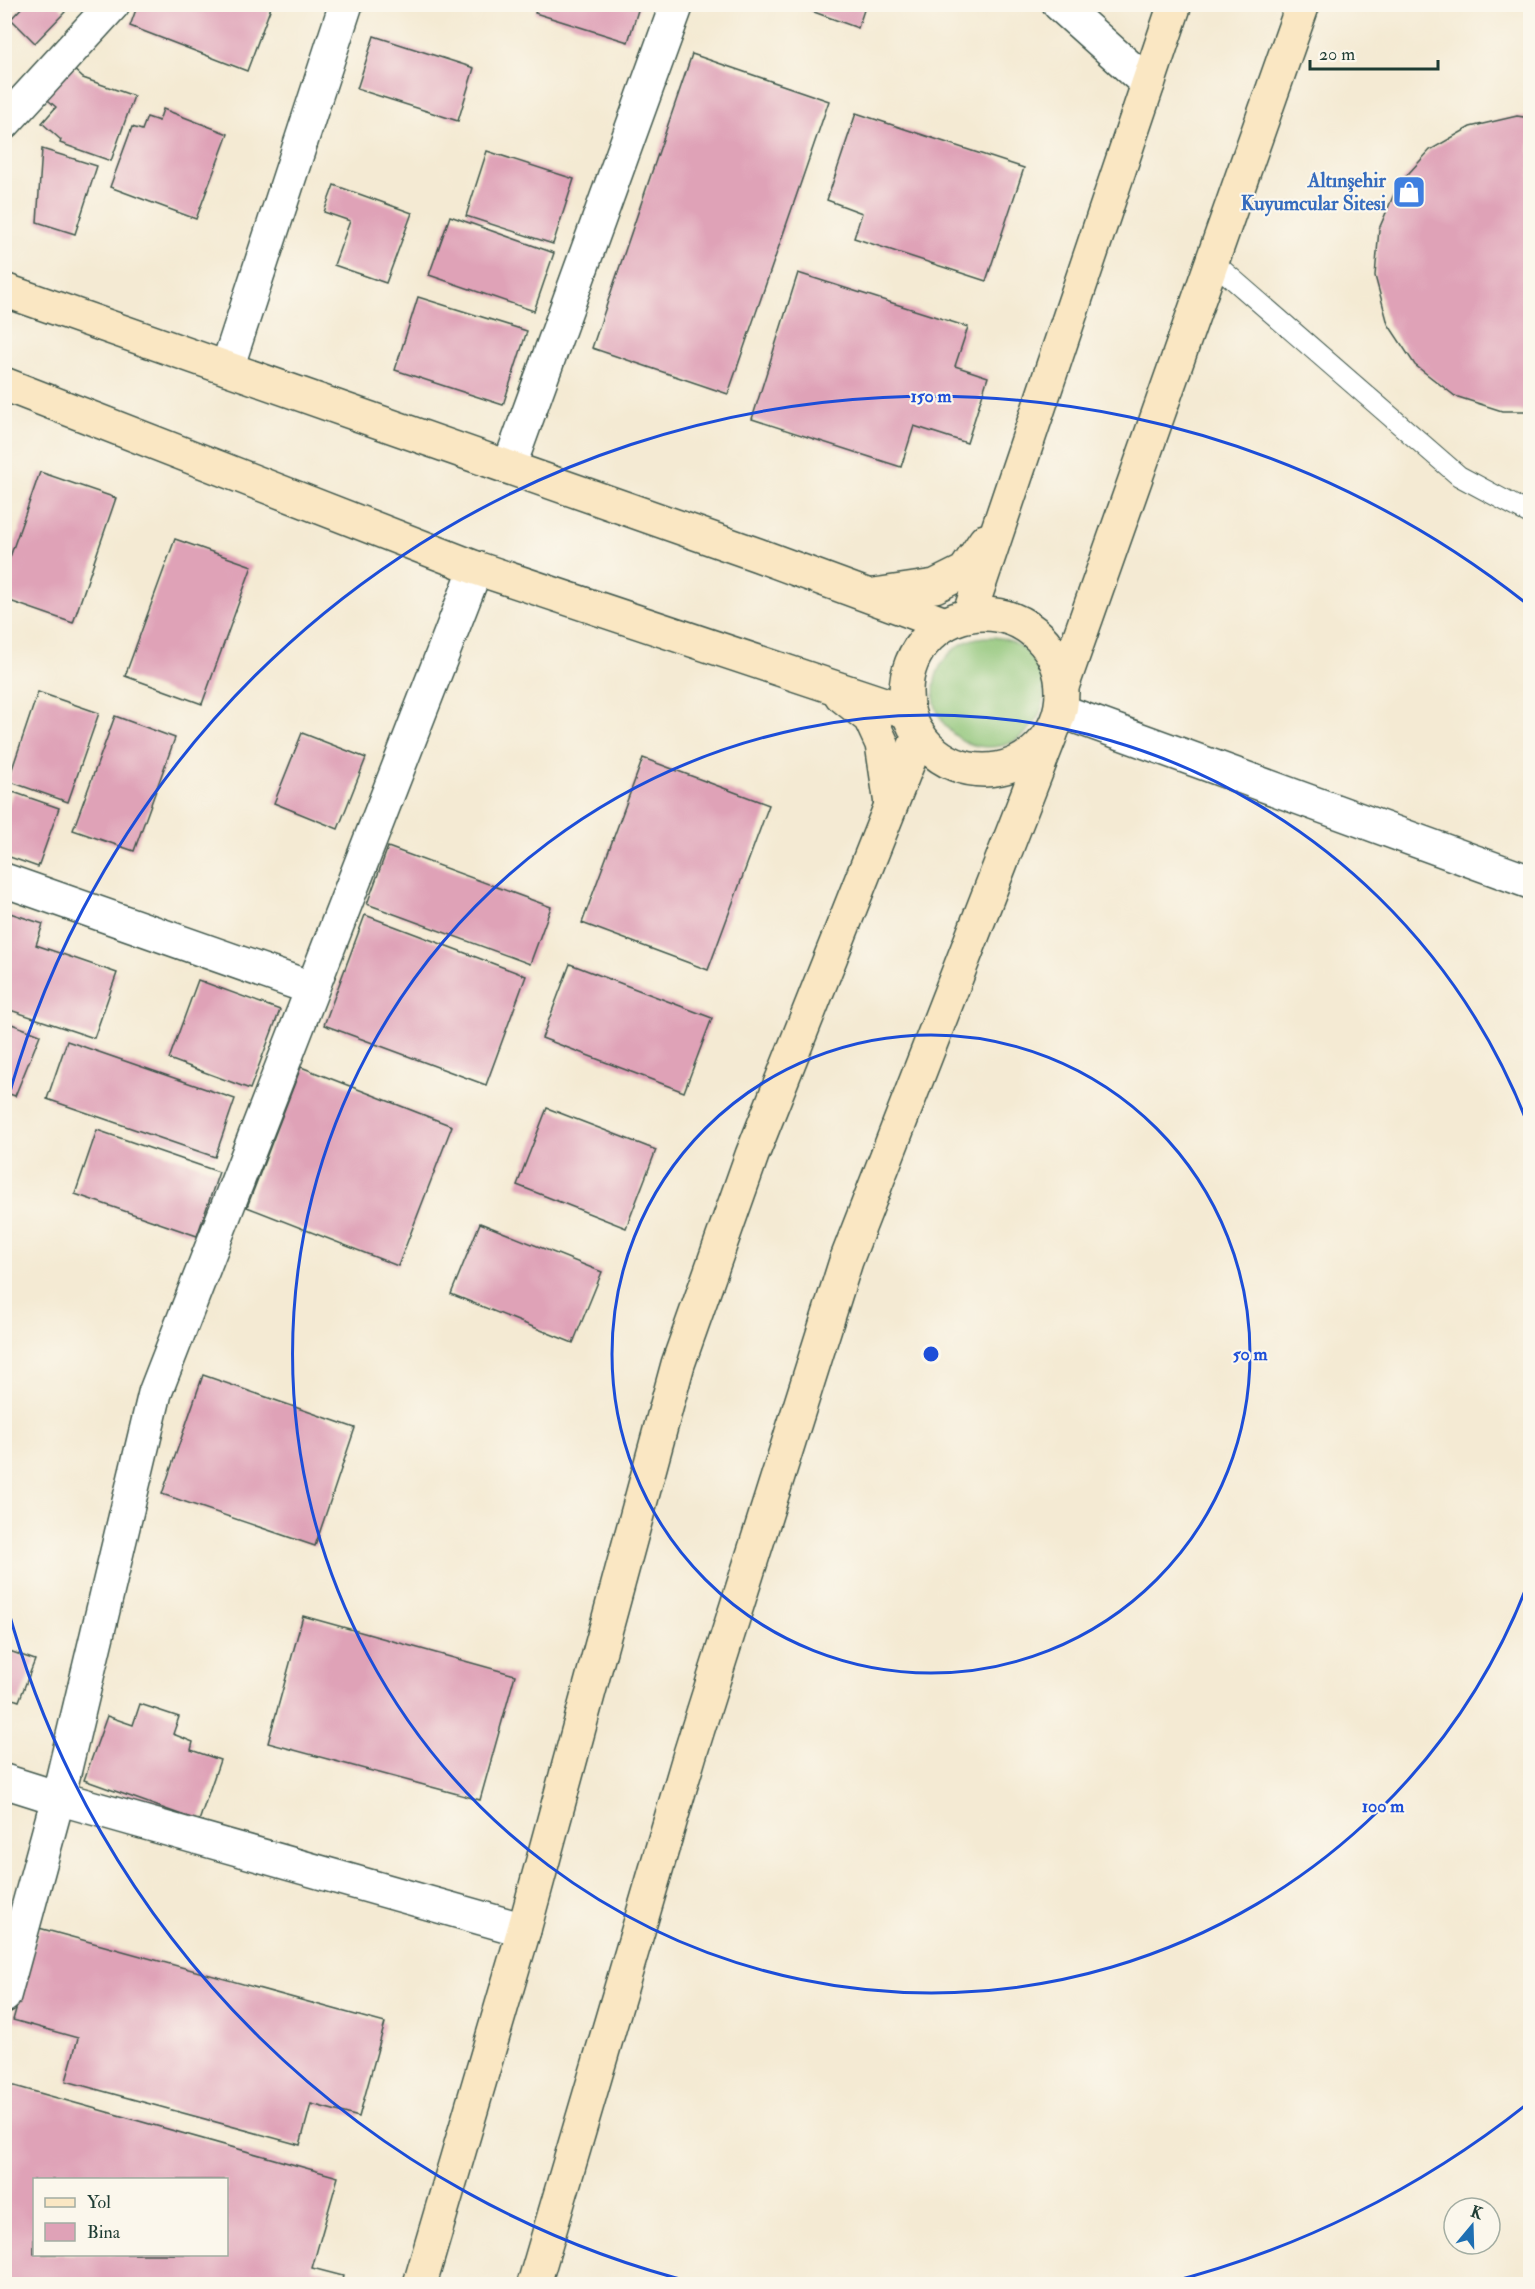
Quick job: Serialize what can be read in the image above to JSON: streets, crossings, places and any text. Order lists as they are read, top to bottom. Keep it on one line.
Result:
{"places":{"shop":["Altınşehir Kuyumcular Sitesi"]},"legend":["Yol","Bina"],"scale_bar":"20 m","north":"top","rings":["150 m","50 m","100 m"]}
